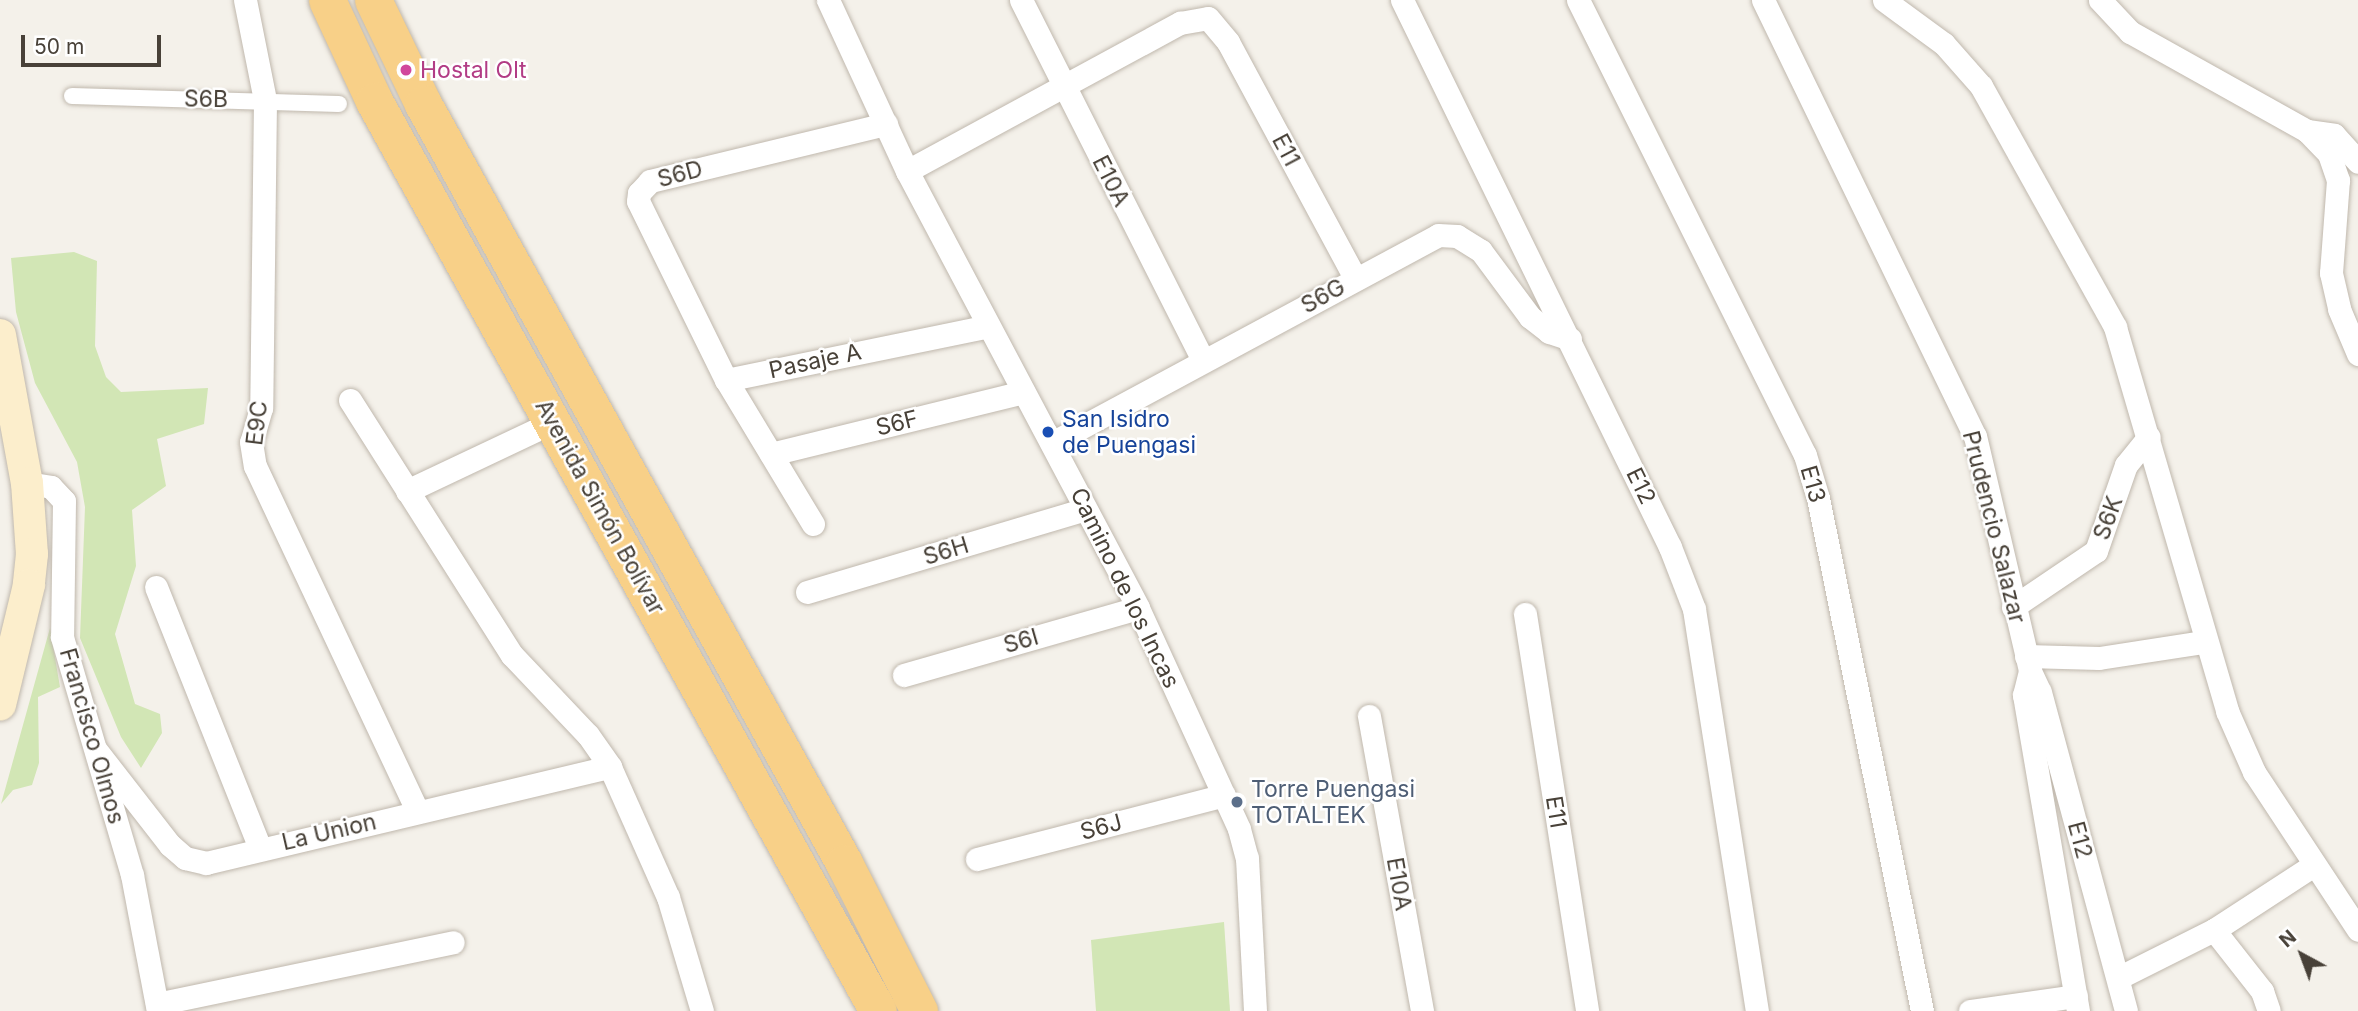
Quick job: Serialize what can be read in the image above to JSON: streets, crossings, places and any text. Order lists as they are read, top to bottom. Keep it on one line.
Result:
{"streets":{"highway":["Avenida Simón Bolívar"],"street":["S6B","E11","S6D","E10A","S6G","Pasaje A","E9C","S6F","E13","E12","S6K","Prudencio Salazar","S6H","Camino de los Incas","S6I","Francisco Olmos","S6J","La Union"]},"crossings":[["S6B","E9C"],["E11","E10A"],["E11","S6G"],["S6D","Pasaje A"],["S6D","Camino de los Incas"],["E10A","S6G"],["S6G","E12"],["S6G","Camino de los Incas"],["Pasaje A","Camino de los Incas"],["E9C","La Union"],["S6F","Camino de los Incas"],["E12","Prudencio Salazar"],["S6K","Prudencio Salazar"],["S6H","Camino de los Incas"],["Camino de los Incas","S6I"],["Camino de los Incas","S6J"],["Francisco Olmos","La Union"]],"places":["Hostal Olt","San Isidro de Puengasi","Torre Puengasi TOTALTEK"],"scale_bar":"50 m","north":"top left"}
